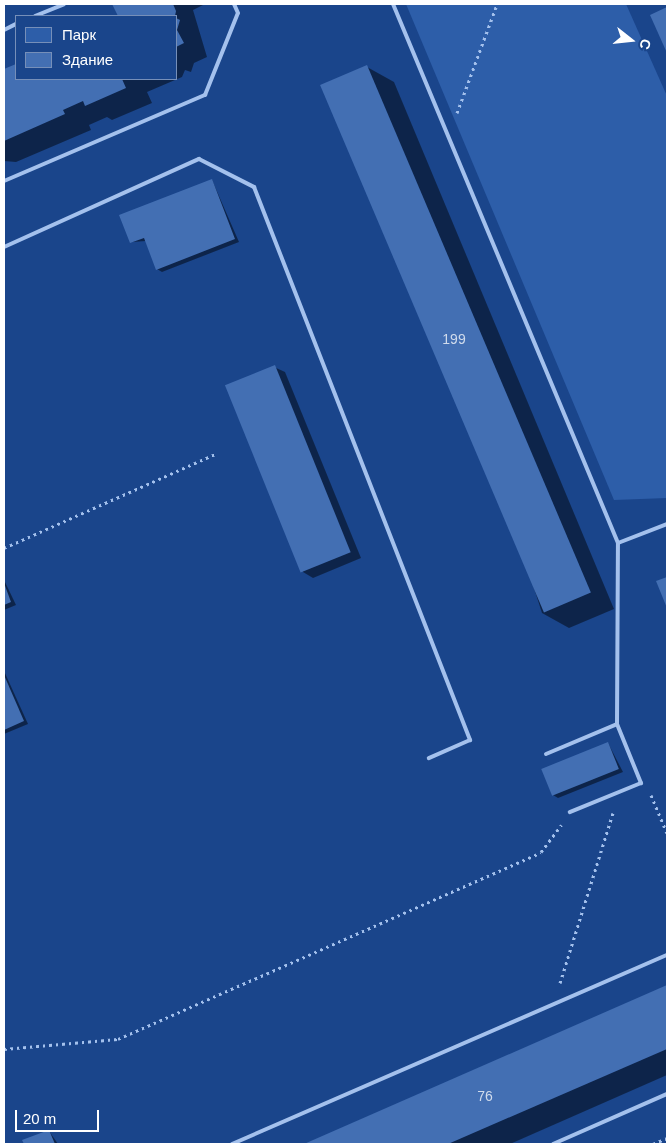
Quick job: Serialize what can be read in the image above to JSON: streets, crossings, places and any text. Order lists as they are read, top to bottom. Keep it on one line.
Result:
{"house_numbers":["199","76"],"legend":["Парк","Здание"],"scale_bar":"20 m","north":"right"}
